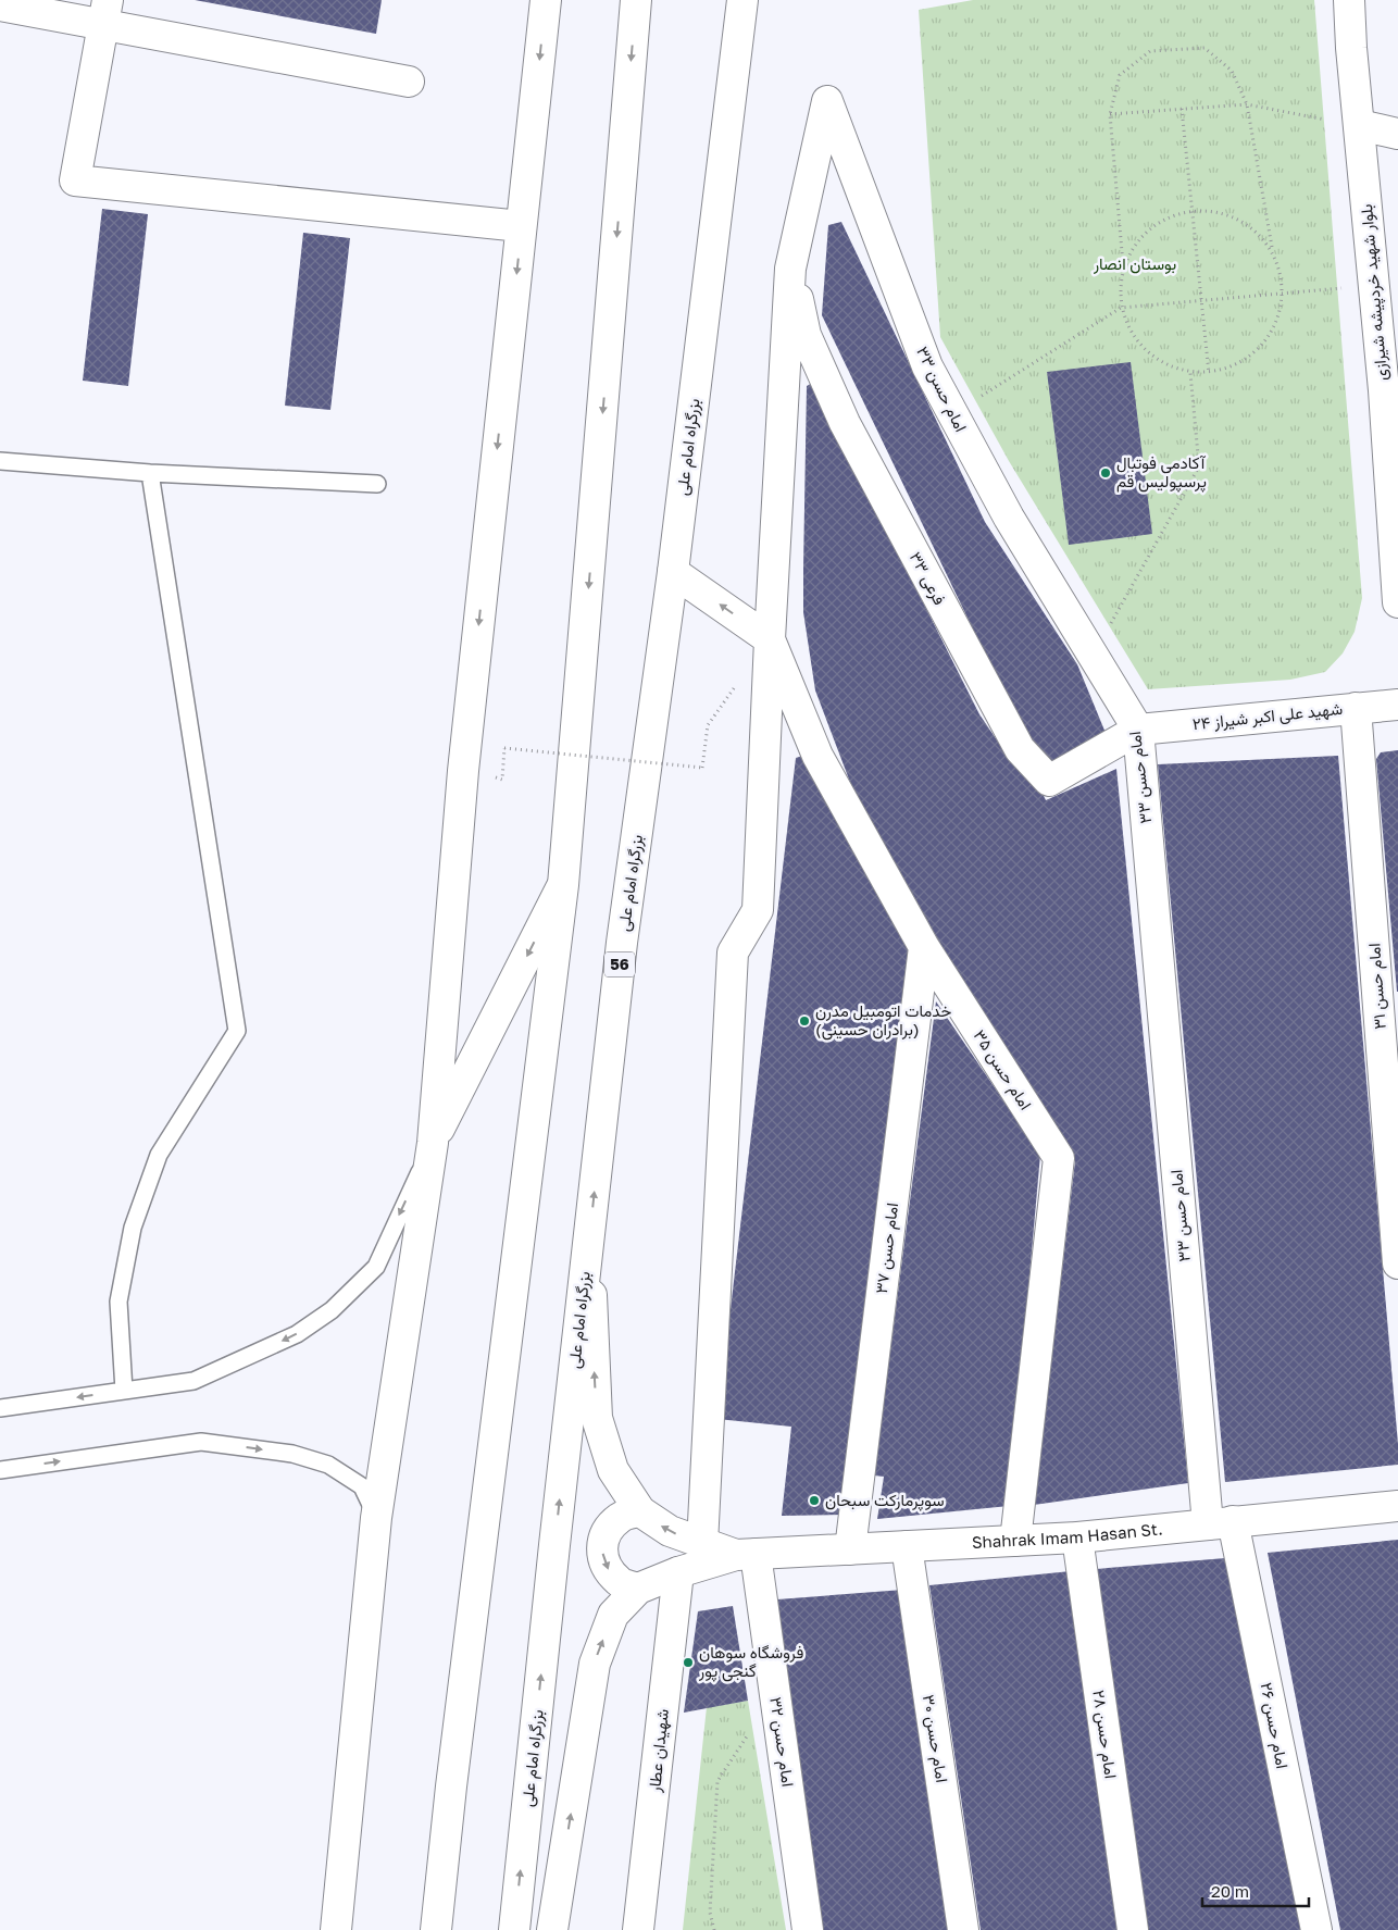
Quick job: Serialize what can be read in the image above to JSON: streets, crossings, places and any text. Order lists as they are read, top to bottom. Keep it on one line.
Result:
{"streets":{"main road":["بلوار شهید خردپیشه شیرازی","امام حسن ۳۳","بزرگراه امام علی","فرعی ۳۳","شهید علی اکبر شیراز ۲۴","56","امام حسن ۳۱","امام حسن ۳۵","امام حسن ۳۷","Shahrak Imam Hasan St.","امام حسن ۲۶","امام حسن ۲۸","امام حسن ۳۰","امام حسن ۳۲","شهیدان عطار"]},"crossings":[["امام حسن ۳۳","فرعی ۳۳"],["امام حسن ۳۳","شهید علی اکبر شیراز ۲۴"],["امام حسن ۳۳","Shahrak Imam Hasan St."],["امام حسن ۳۳","امام حسن ۲۶"],["فرعی ۳۳","شهید علی اکبر شیراز ۲۴"],["شهید علی اکبر شیراز ۲۴","امام حسن ۳۱"],["امام حسن ۳۵","امام حسن ۳۷"],["امام حسن ۳۵","Shahrak Imam Hasan St."],["امام حسن ۳۷","Shahrak Imam Hasan St."],["Shahrak Imam Hasan St.","امام حسن ۲۶"],["Shahrak Imam Hasan St.","امام حسن ۲۸"],["Shahrak Imam Hasan St.","امام حسن ۳۰"],["Shahrak Imam Hasan St.","امام حسن ۳۲"]],"parks":["بوستان انصار"],"places":["آکادمی فوتبال پرسپولیس قم","خدمات اتومبیل مدرن (برادران حسینی)","سوپرمارکت سبحان","فروشگاه سوهان گنجی پور"],"scale_bar":"20 m"}
